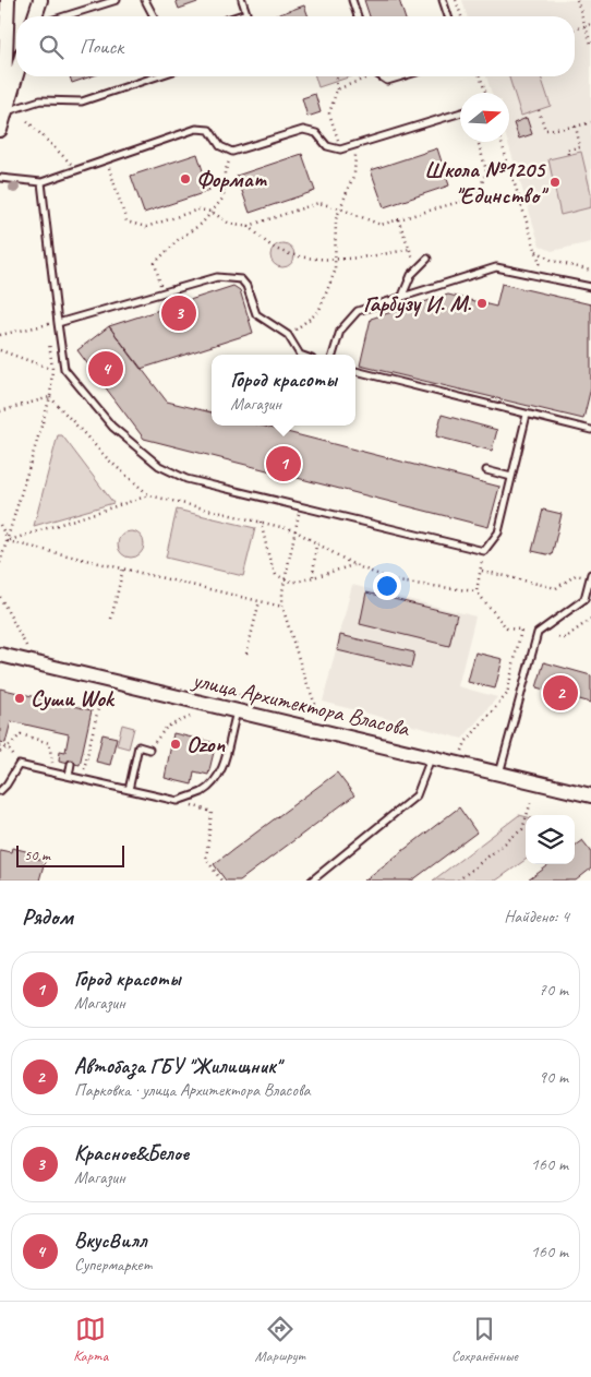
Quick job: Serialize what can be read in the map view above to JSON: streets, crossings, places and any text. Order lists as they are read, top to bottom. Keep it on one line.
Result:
{"streets":{"street":["улица Архитектора Власова"]},"places":["Формат","Школа №1205 \"Единство\"","Гарбузу И. М.","Суши Wok","Ozon"],"scale_bar":"50 m","north":"right","page":{"search":"Поиск","pins":["3","4","1","2"],"popup":["Город красоты","Магазин"],"scale":"50 m","heading":["Рядом","Найдено: 4"],"list":[{"mark":"1","name":"Город красоты","note":"Магазин","value":"70 m"},{"mark":"2","name":"Автобаза ГБУ \"Жилищник\"","note":"Парковка · улица Архитектора Власова","value":"90 m"},{"mark":"3","name":"Красное&Белое","note":"Магазин","value":"160 m"},{"mark":"4","name":"ВкусВилл","note":"Супермаркет","value":"160 m"}],"nav":["Карта","Маршрут","Сохранённые"]}}
